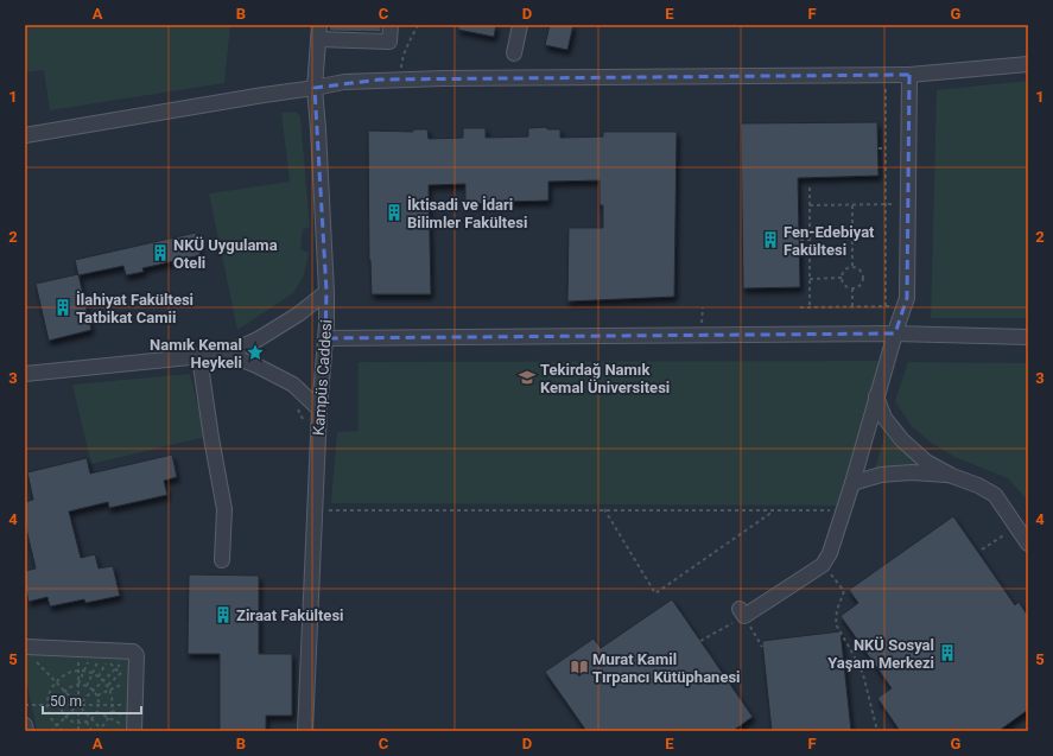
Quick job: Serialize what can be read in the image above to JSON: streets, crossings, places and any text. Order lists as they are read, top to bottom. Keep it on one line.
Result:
{"streets":{"street":["Kampüs Caddesi"]},"places":{"building":["İktisadi ve İdari Bilimler Fakültesi","Fen-Edebiyat Fakültesi","NKÜ Uygulama Oteli","İlahiyat Fakültesi Tatbikat Camii","Ziraat Fakültesi","NKÜ Sosyal Yaşam Merkezi"],"place":["Namık Kemal Heykeli"],"school or university":["Tekirdağ Namık Kemal Üniversitesi"],"library":["Murat Kamil Tırpancı Kütüphanesi"]},"scale_bar":"50 m","grid":{"columns":["A","B","C","D","E","F","G"],"rows":["1","2","3","4","5"]}}
